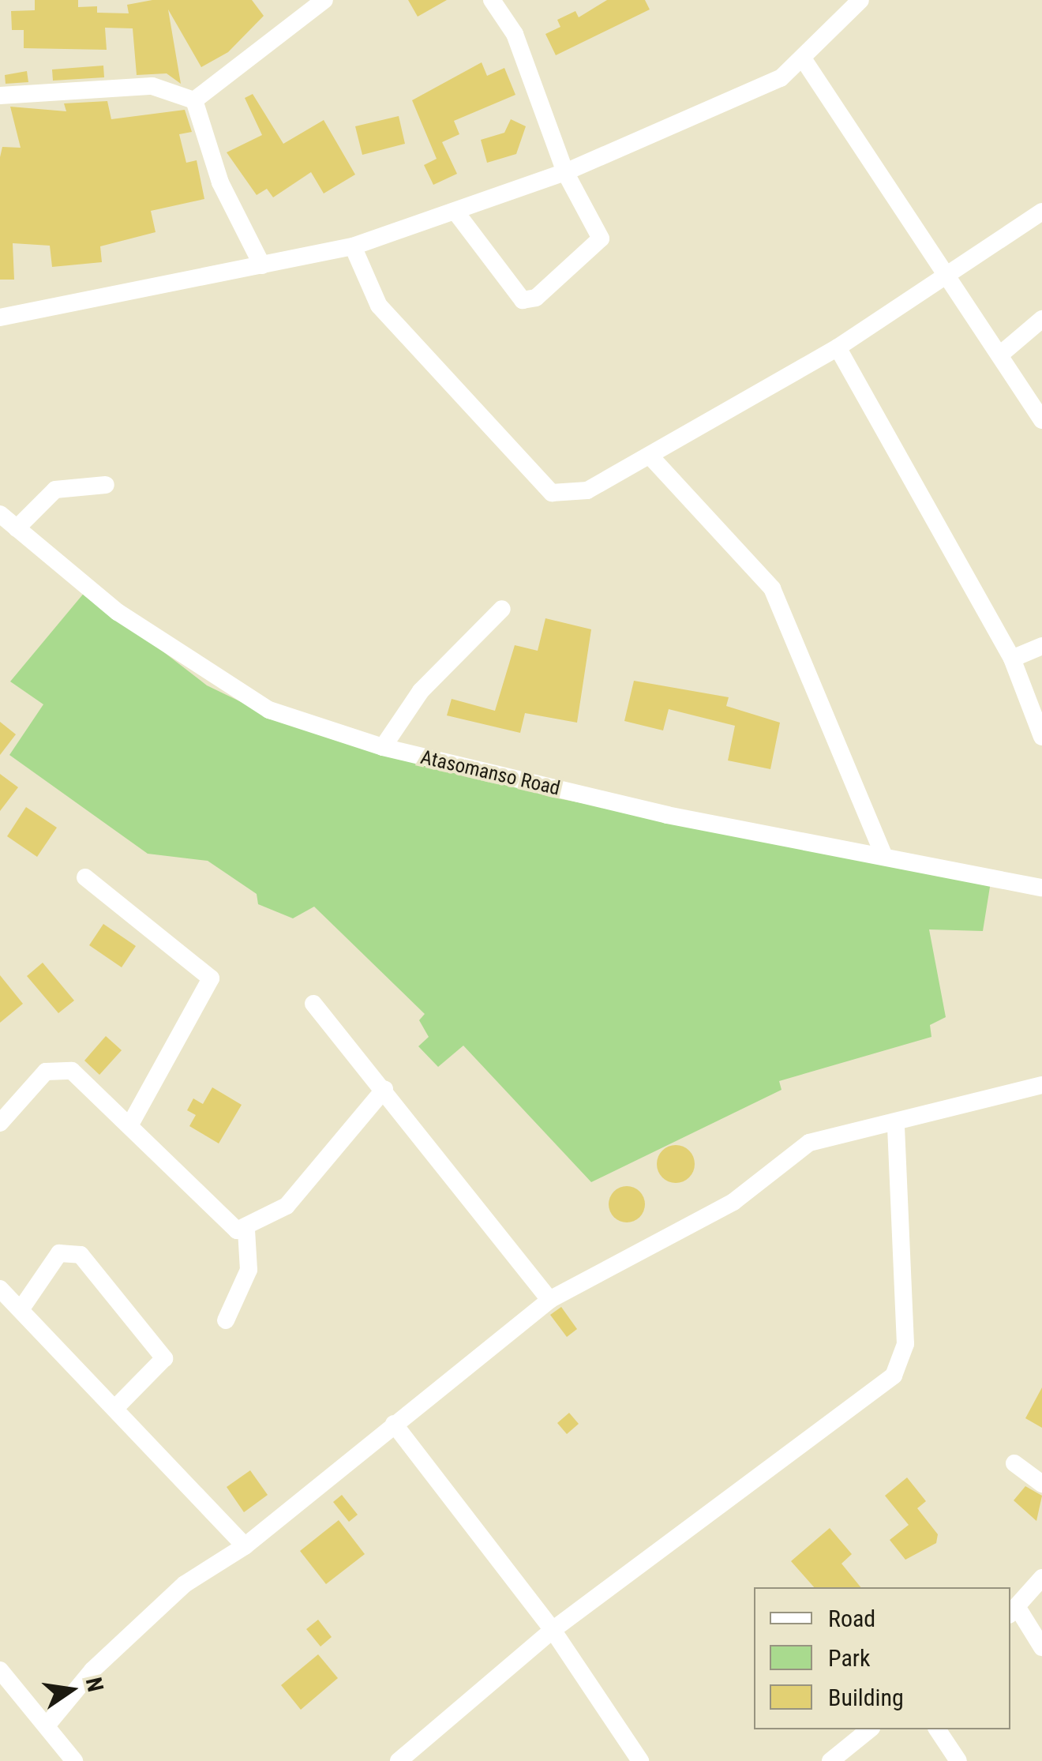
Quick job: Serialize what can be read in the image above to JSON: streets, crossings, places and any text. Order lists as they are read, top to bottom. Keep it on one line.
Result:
{"streets":{"street":["Atasomanso Road"]},"legend":["Road","Park","Building"],"north":"right"}
